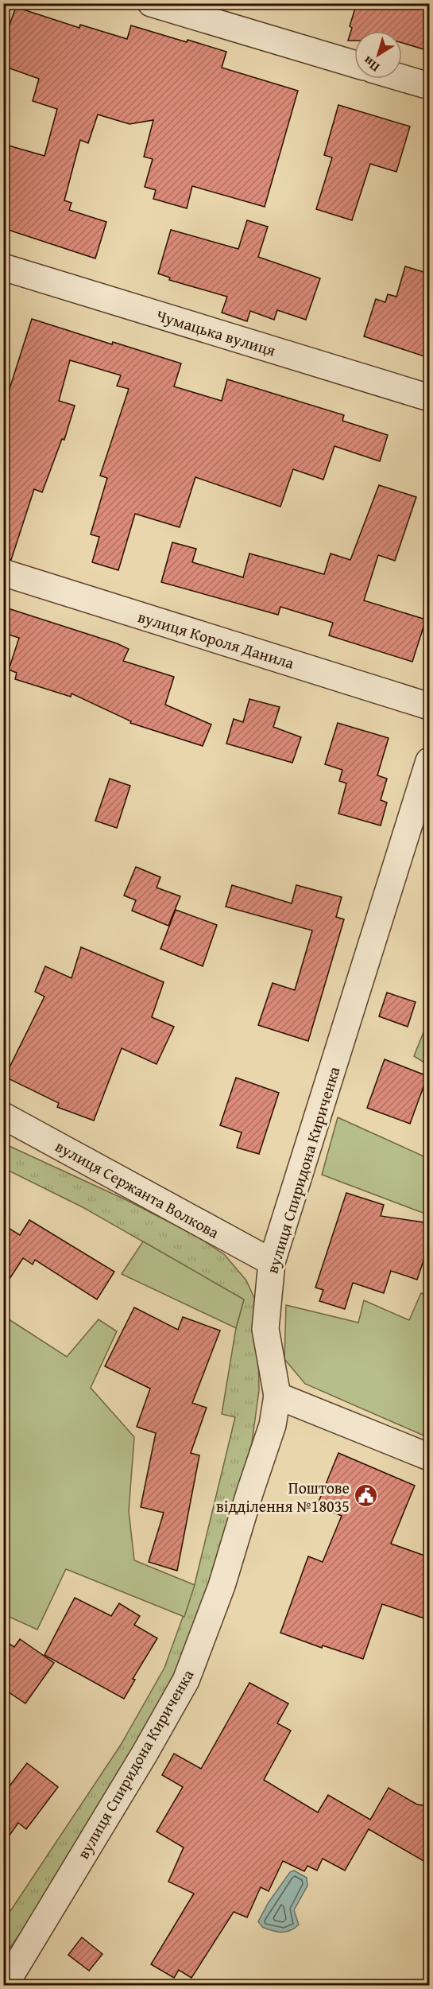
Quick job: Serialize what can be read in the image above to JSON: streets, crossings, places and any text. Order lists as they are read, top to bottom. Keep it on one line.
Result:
{"streets":{"street":["Чумацька вулиця","вулиця Короля Данила","вулиця Спиридона Кириченка","вулиця Сержанта Волкова"]},"crossings":[["вулиця Спиридона Кириченка","вулиця Сержанта Волкова"]],"places":{"public building":["Поштове відділення №18035"]},"north":"bottom left"}
